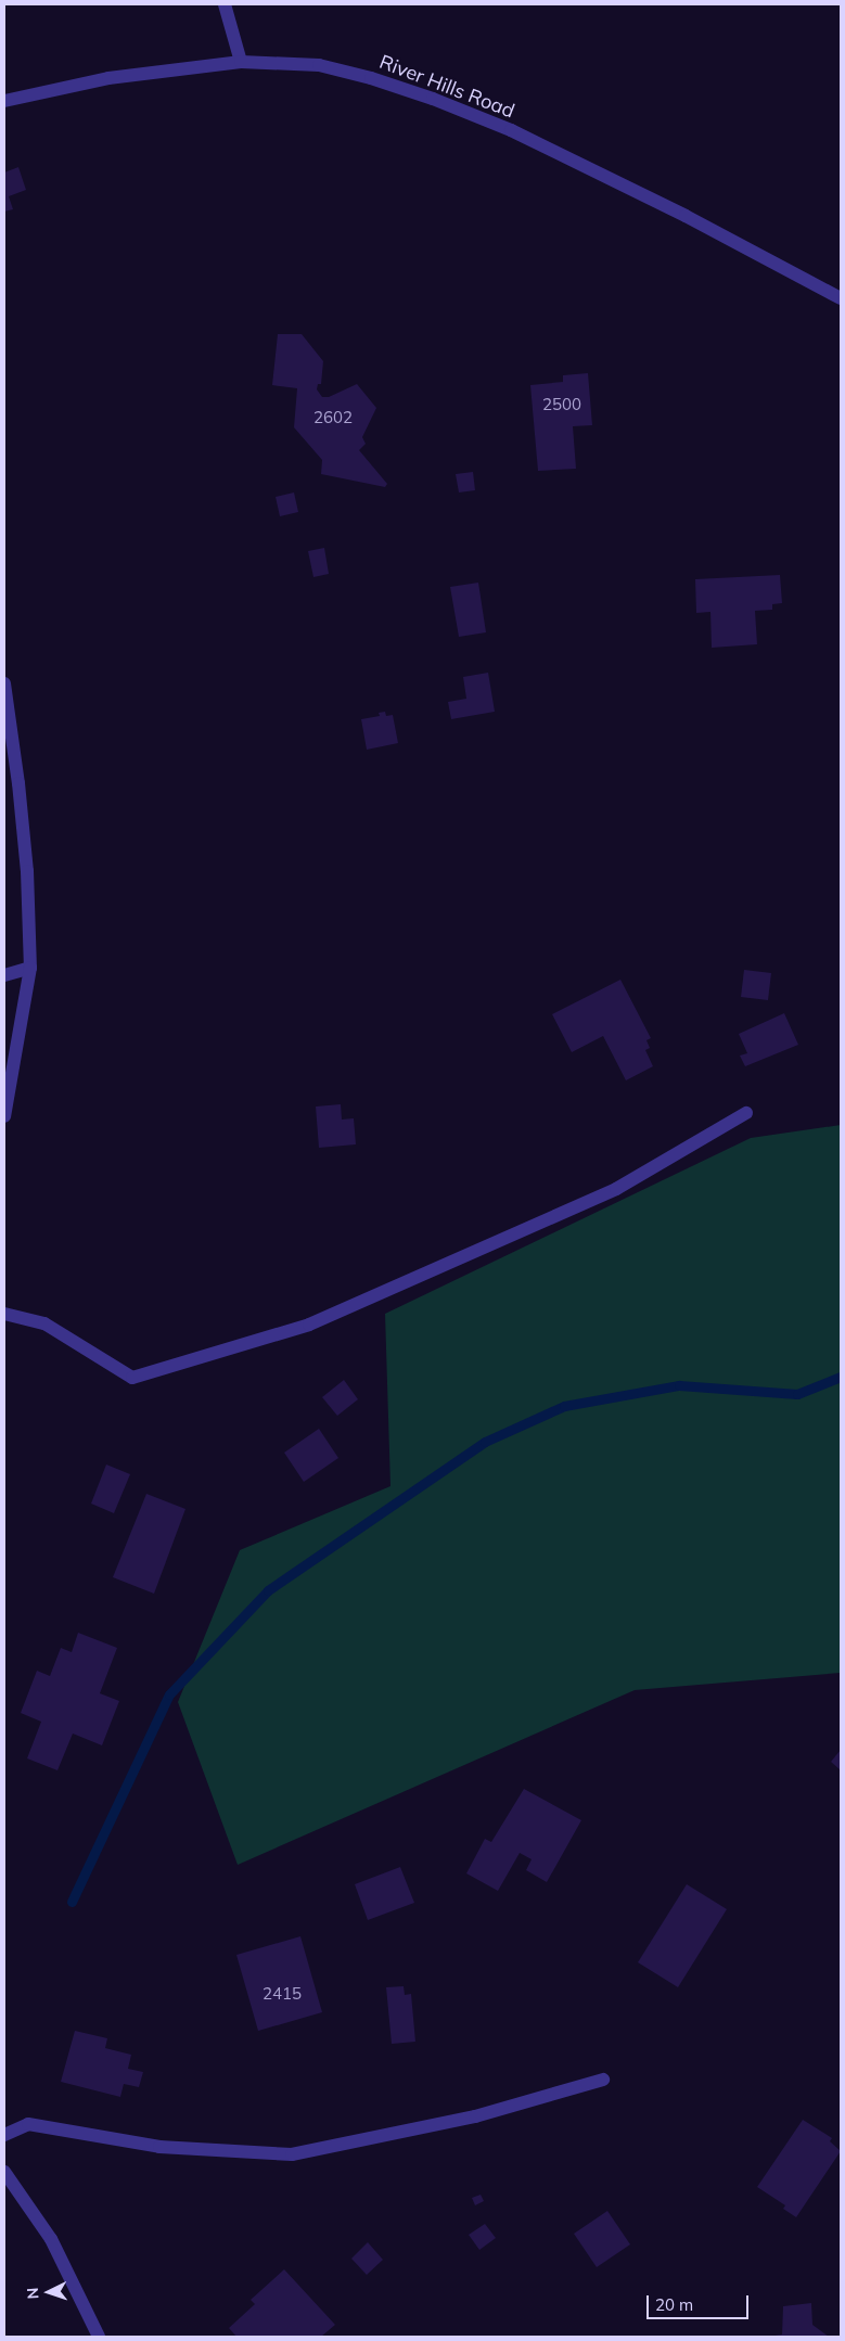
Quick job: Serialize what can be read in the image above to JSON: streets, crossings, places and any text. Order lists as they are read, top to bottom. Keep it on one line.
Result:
{"streets":{"street":["River Hills Road"]},"house_numbers":["2500","2602","2415"],"scale_bar":"20 m","north":"left"}
